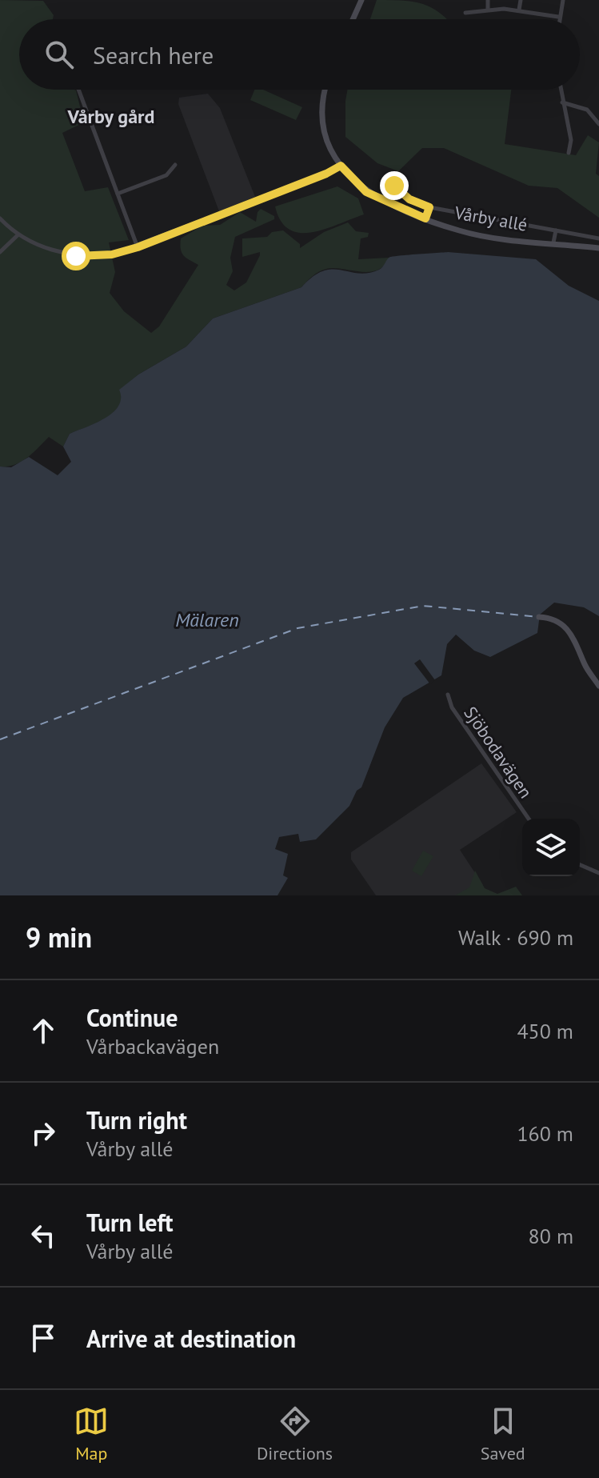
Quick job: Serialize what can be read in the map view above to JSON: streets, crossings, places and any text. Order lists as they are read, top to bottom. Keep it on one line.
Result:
{"streets":{"street":["Vårby allé","Sjöbodavägen"]},"districts":["Vårby gård"],"water":["Mälaren"],"page":{"search":"Search here","heading":["9 min","Walk · 690 m"],"list":[["Continue","Vårbackavägen","450 m"],["Turn right","Vårby allé","160 m"],["Turn left","Vårby allé","80 m"],"Arrive at destination"],"nav":["Map","Directions","Saved"]}}
